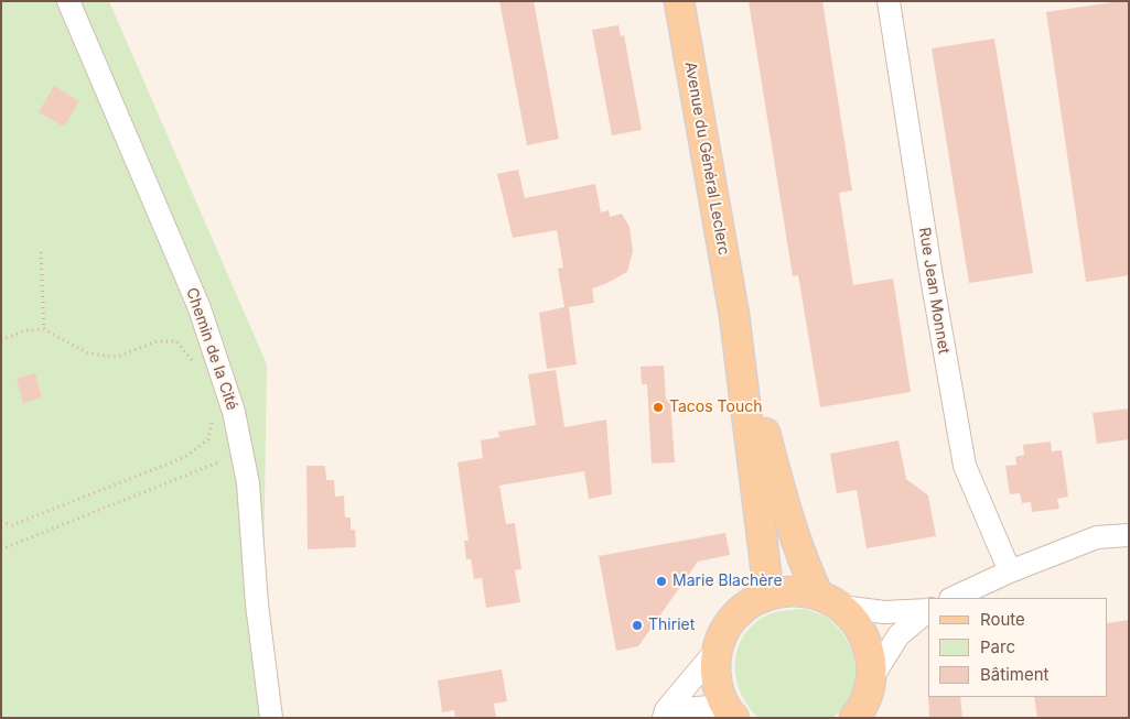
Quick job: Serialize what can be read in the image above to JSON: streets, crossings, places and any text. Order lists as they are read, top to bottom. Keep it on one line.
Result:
{"streets":{"main road":["Avenue du Général Leclerc"],"street":["Rue Jean Monnet","Chemin de la Cité"]},"places":["Tacos Touch","Marie Blachère","Thiriet"],"legend":["Route","Parc","Bâtiment"]}
